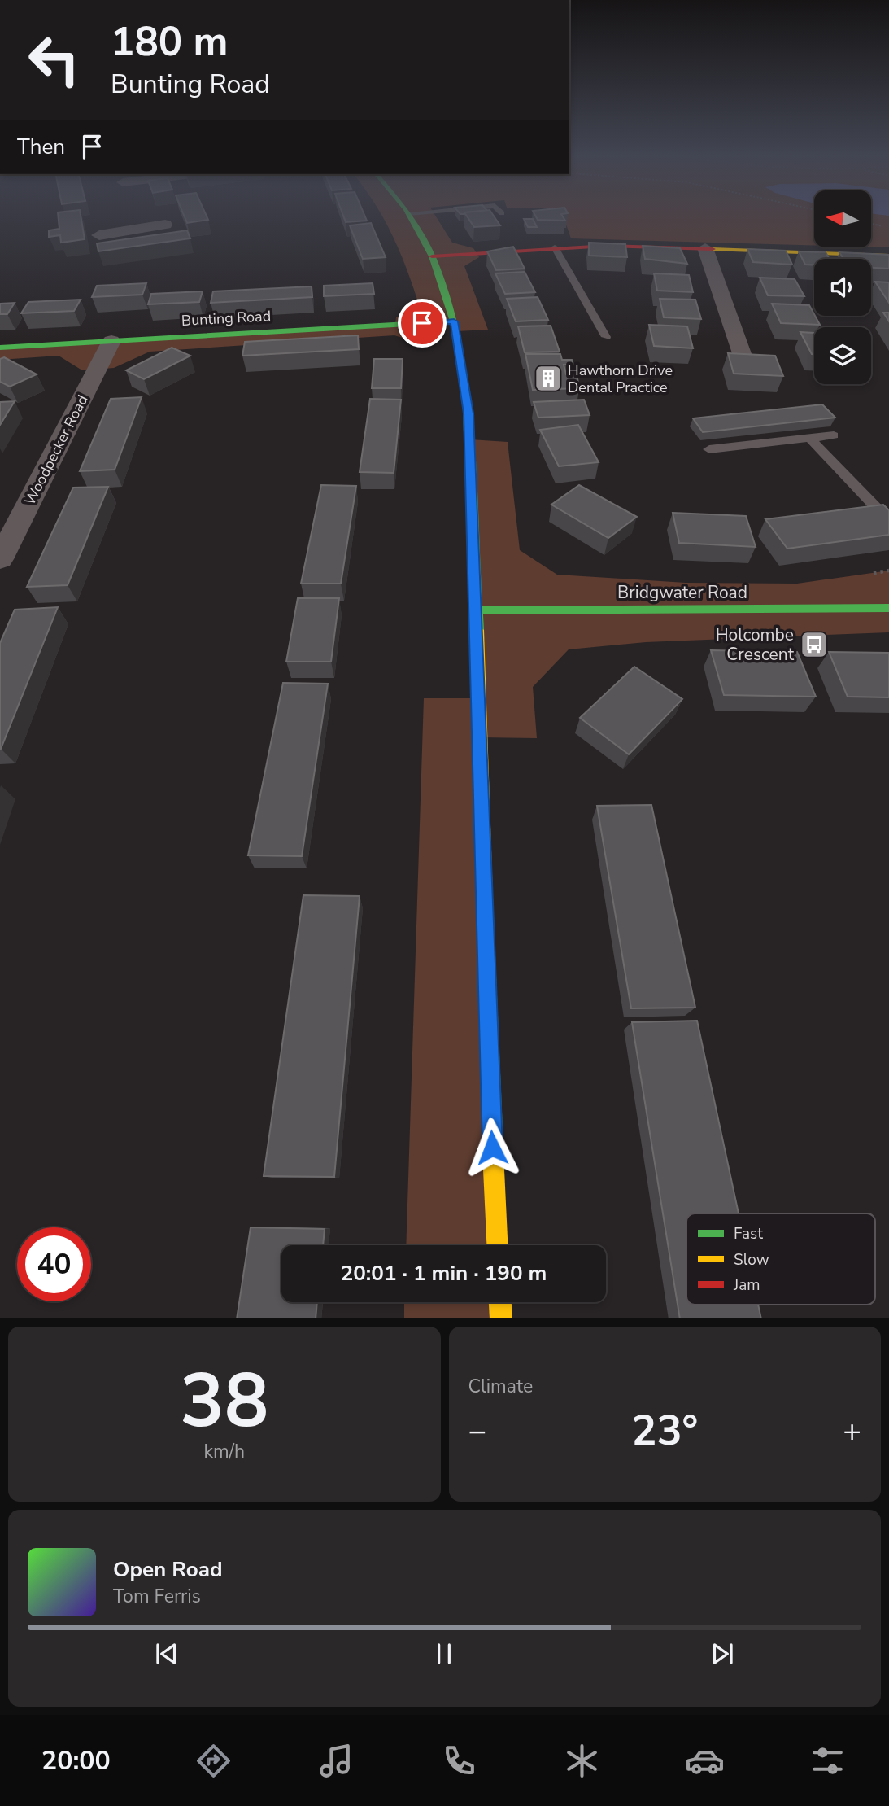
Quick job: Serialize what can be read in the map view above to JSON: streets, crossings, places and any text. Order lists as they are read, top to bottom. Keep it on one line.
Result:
{"streets":{"street":["Bunting Road","Woodpecker Road","Bridgwater Road"]},"crossings":[["Bunting Road","Woodpecker Road"]],"places":{"building":["Hawthorn Drive Dental Practice"],"bus stop":["Holcombe Crescent"]},"legend":["Fast","Slow","Jam"],"north":"left","page":{"turn":["180 m","Bunting Road"],"then":"Then","limit":"40","trip":"20:01 · 1 min · 190 m","tile":[["38","km/h"],"Climate"],"heat":["−","23°","+"],"song":["Open Road","Tom Ferris"],"tabs":"20:00"}}
